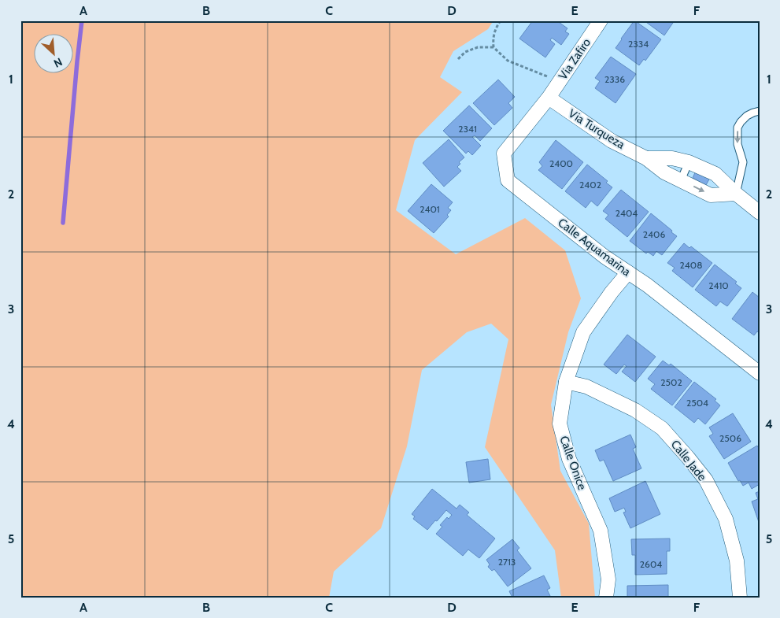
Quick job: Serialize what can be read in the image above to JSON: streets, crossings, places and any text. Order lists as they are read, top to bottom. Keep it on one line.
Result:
{"streets":{"street":["Via Zafiro","Via Turqueza","Calle Aquamarina","Calle Jade","Calle Onice"]},"crossings":[["Via Zafiro","Via Turqueza"],["Via Zafiro","Calle Aquamarina"],["Via Turqueza","Calle Aquamarina"],["Calle Aquamarina","Calle Onice"],["Calle Jade","Calle Onice"]],"house_numbers":["2334","2336","2341","2400","2402","2401","2404","2406","2408","2410","2502","2504","2506","2713","2604"],"north":"bottom right","grid":{"columns":["A","B","C","D","E","F"],"rows":["1","2","3","4","5"]}}
